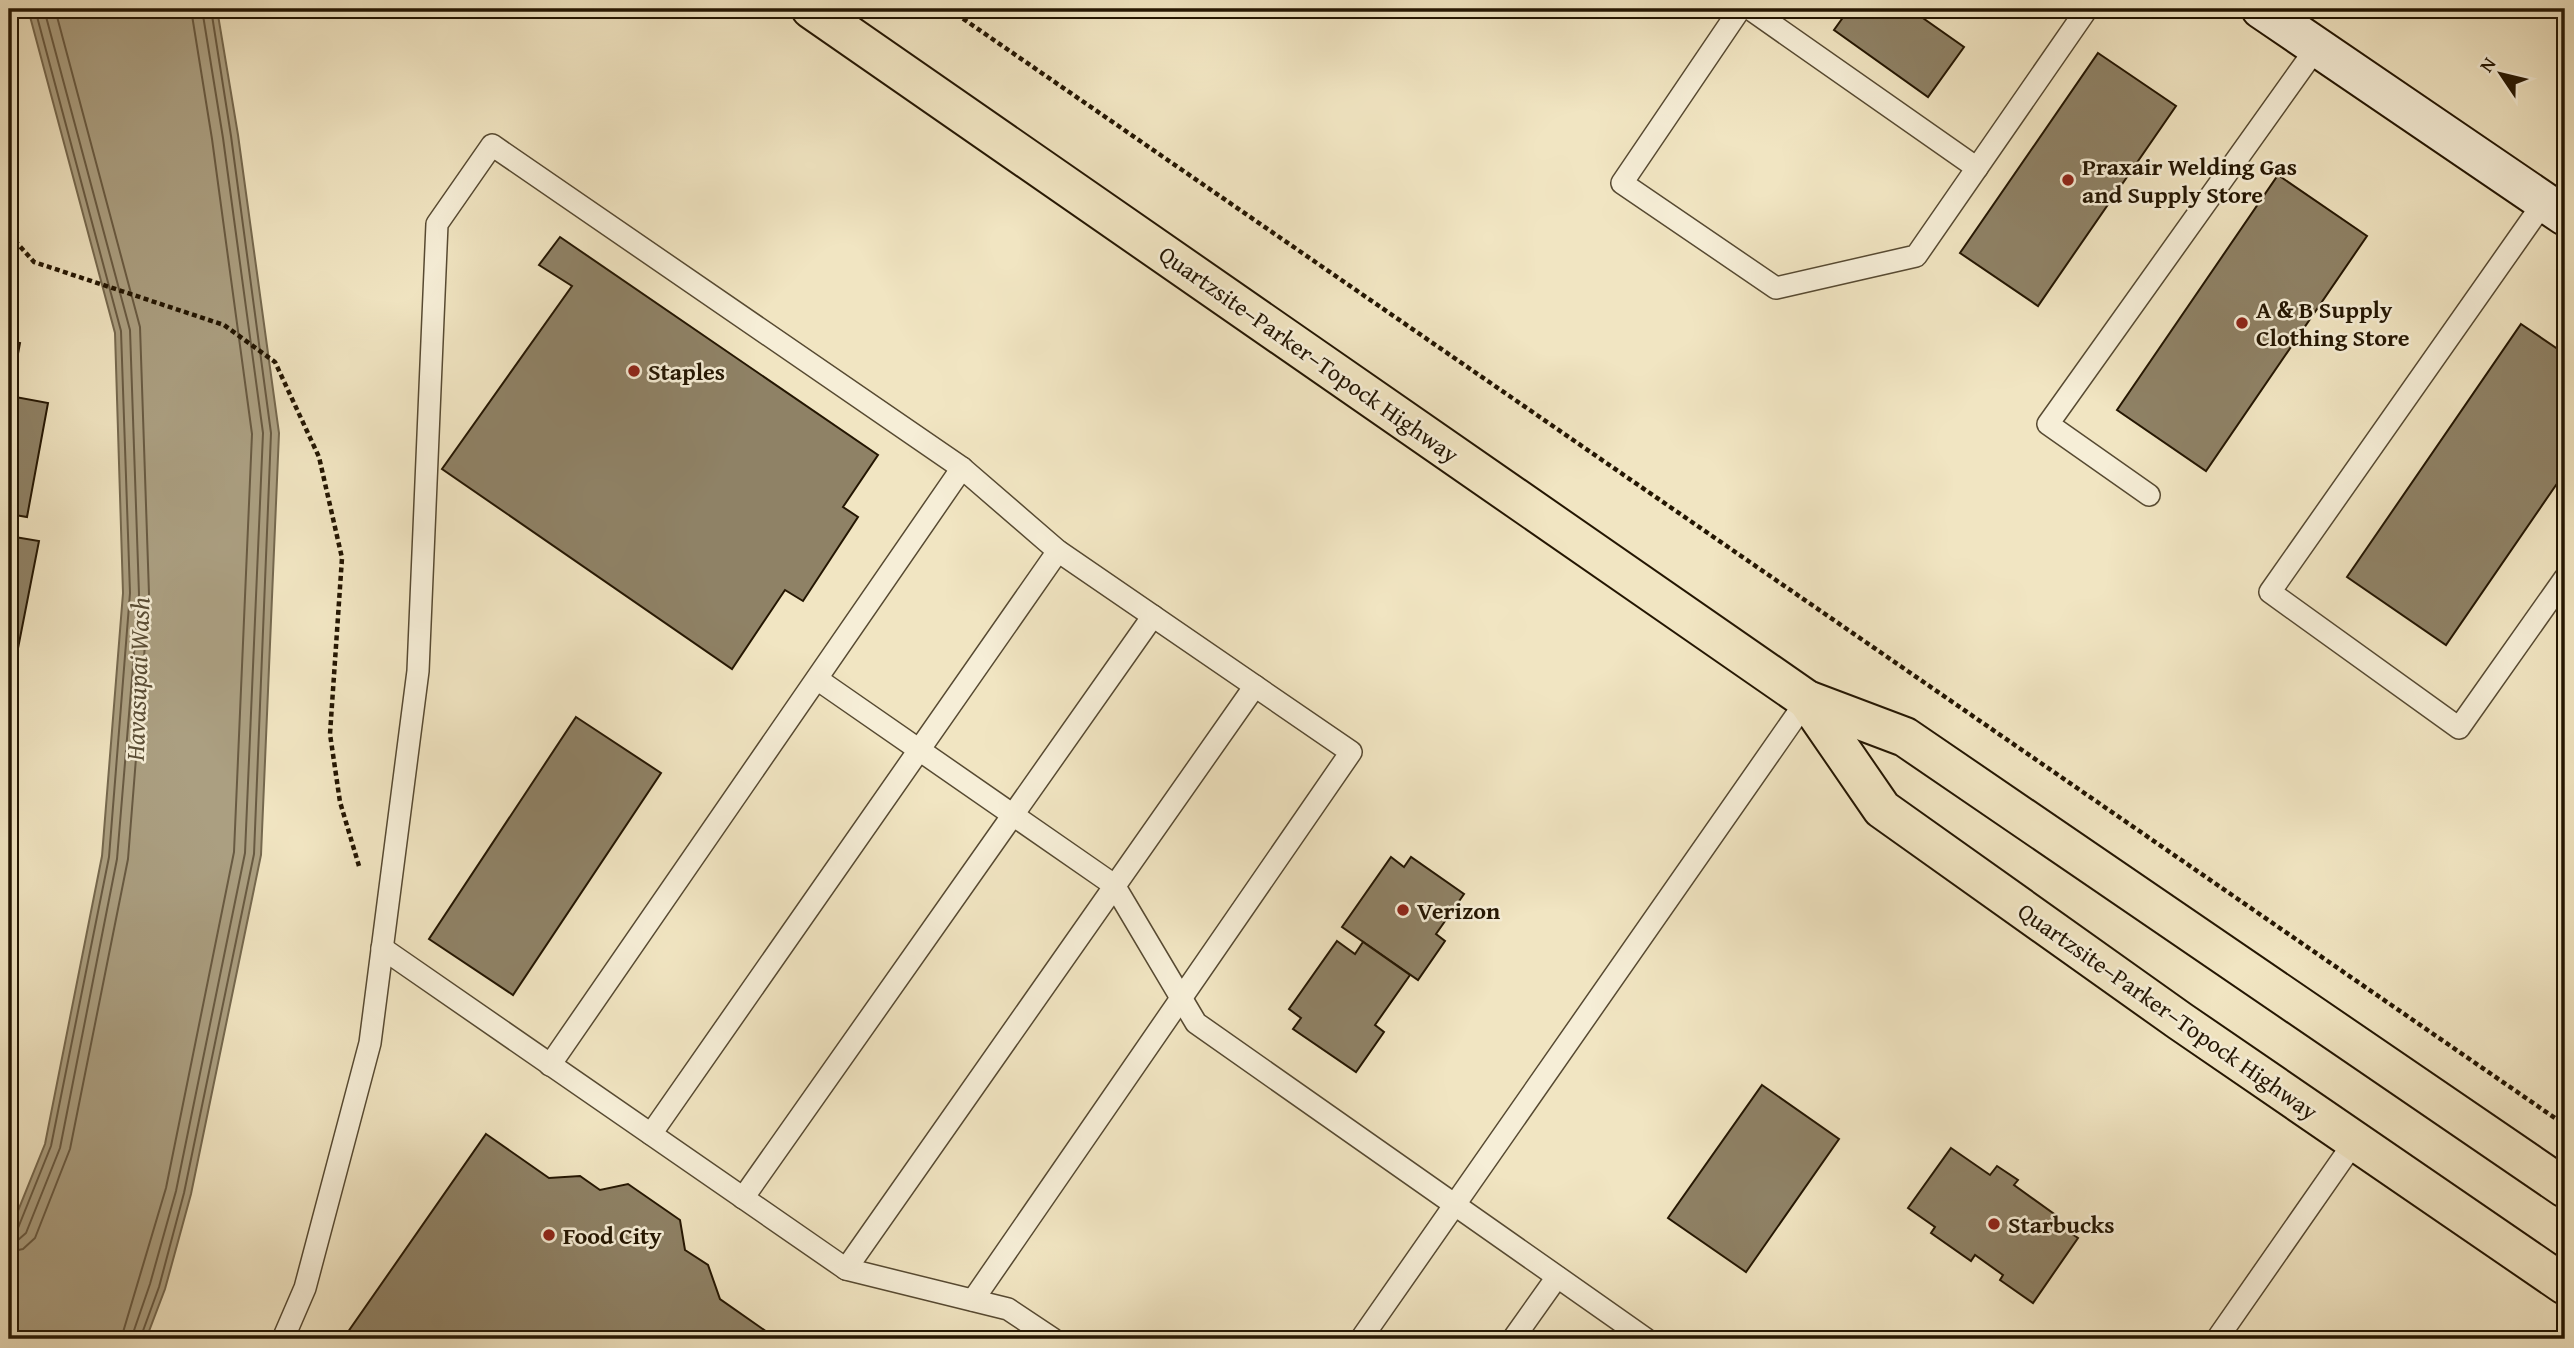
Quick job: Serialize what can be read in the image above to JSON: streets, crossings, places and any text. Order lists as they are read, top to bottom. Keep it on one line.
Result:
{"streets":{"highway":["Quartzsite–Parker–Topock Highway"]},"water":["Havasupai Wash"],"places":["Praxair Welding Gas and Supply Store","A & B Supply Clothing Store","Staples","Verizon","Starbucks","Food City"],"north":"top left"}
